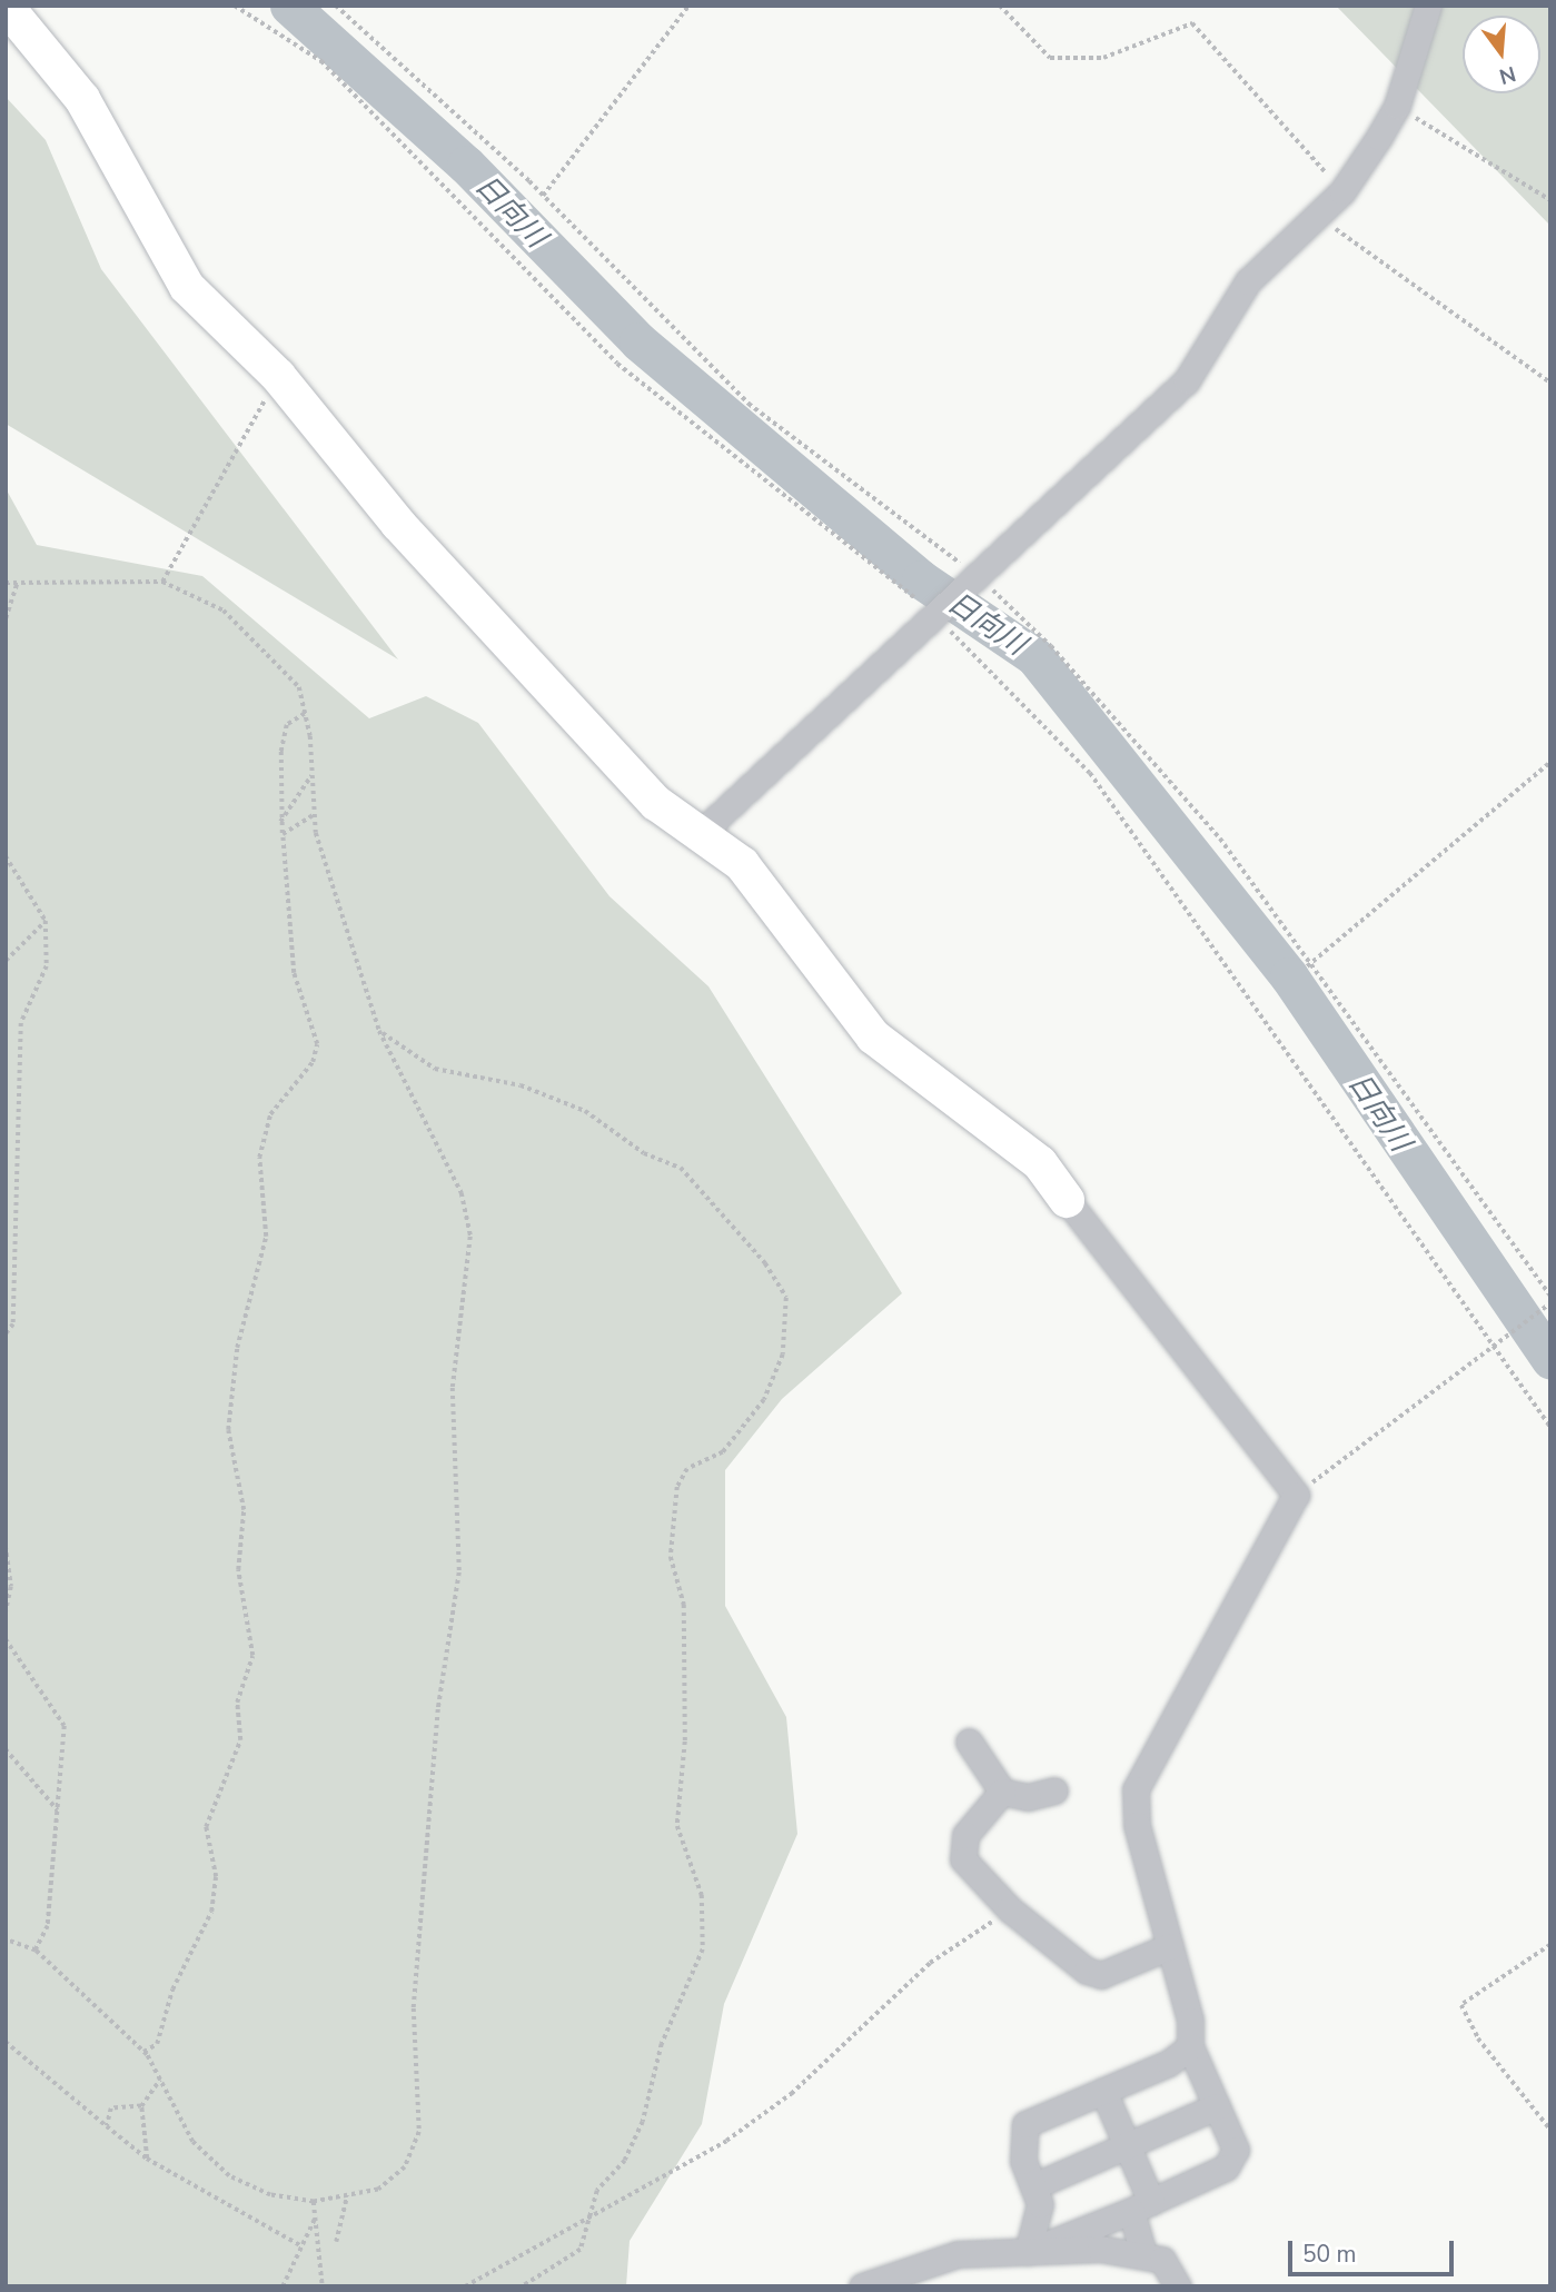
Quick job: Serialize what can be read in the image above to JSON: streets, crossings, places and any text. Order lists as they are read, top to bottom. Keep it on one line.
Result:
{"water":["日向川"],"scale_bar":"50 m","north":"bottom"}
